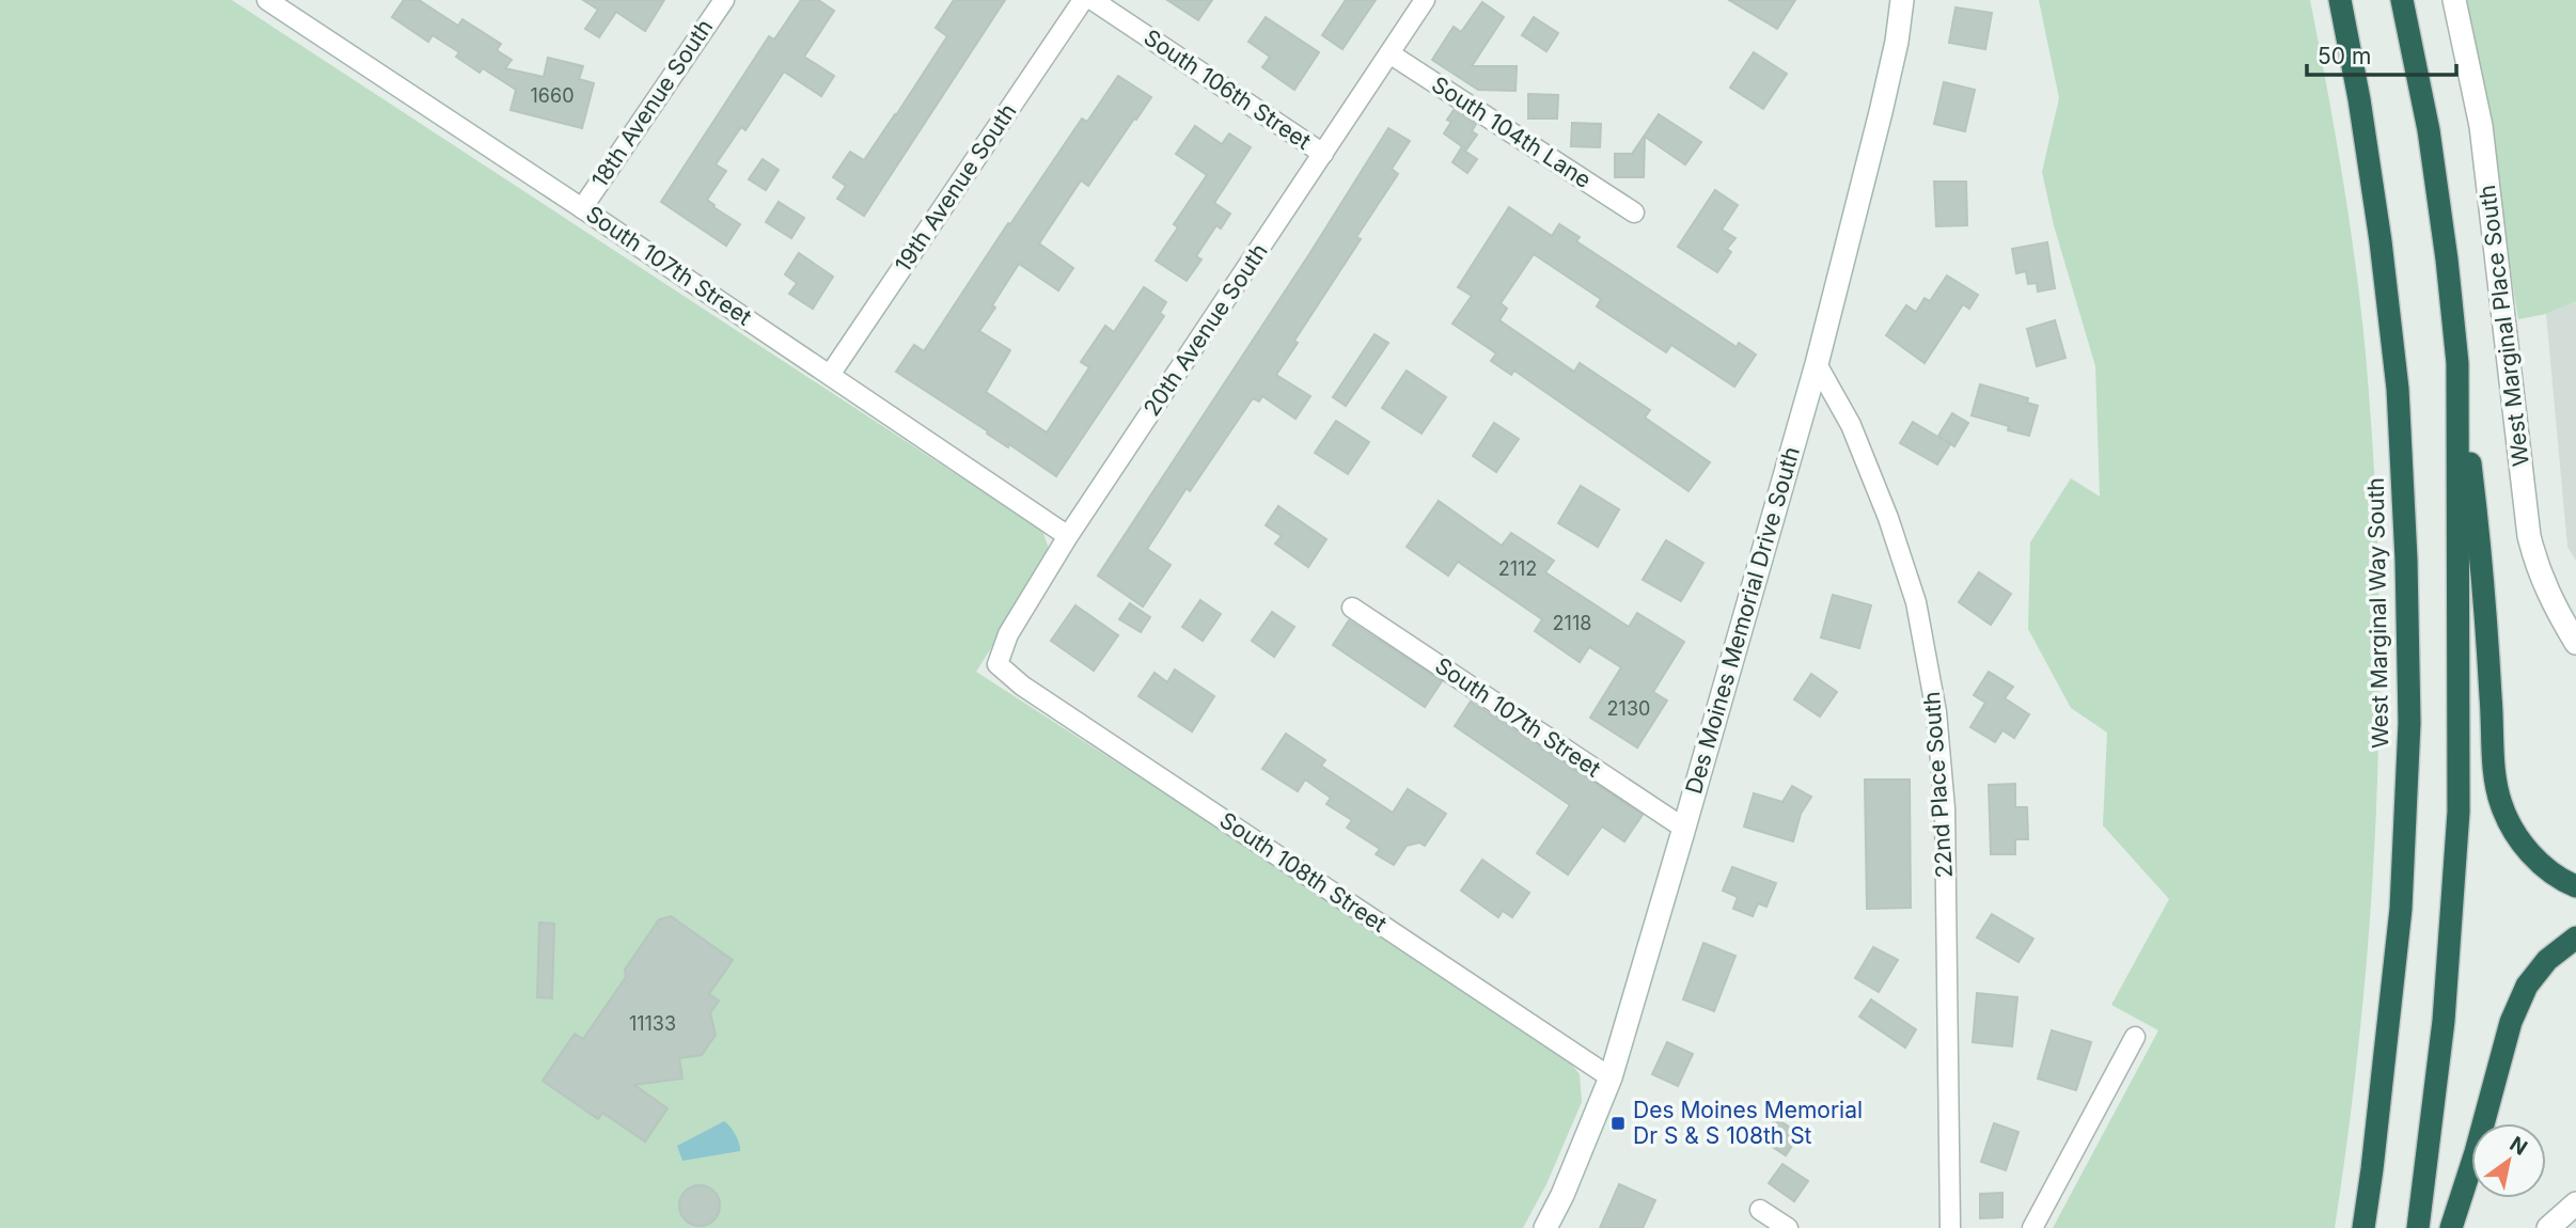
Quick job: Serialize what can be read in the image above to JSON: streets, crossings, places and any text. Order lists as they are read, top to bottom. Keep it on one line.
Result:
{"streets":{"highway":["West Marginal Way South"],"main road":["West Marginal Place South","Des Moines Memorial Drive South"],"street":["South 106th Street","18th Avenue South","South 104th Lane","19th Avenue South","South 107th Street","20th Avenue South","22nd Place South","South 108th Street"]},"crossings":[["South 106th Street","20th Avenue South"],["18th Avenue South","South 107th Street"],["South 104th Lane","20th Avenue South"],["19th Avenue South","South 107th Street"],["South 107th Street","20th Avenue South"],["South 107th Street","Des Moines Memorial Drive South"],["20th Avenue South","South 108th Street"],["Des Moines Memorial Drive South","22nd Place South"],["Des Moines Memorial Drive South","South 108th Street"]],"places":{"transit":["Des Moines Memorial Dr S & S 108th St"]},"house_numbers":["1660","2112","2118","2130","11133"],"scale_bar":"50 m","north":"top right"}
